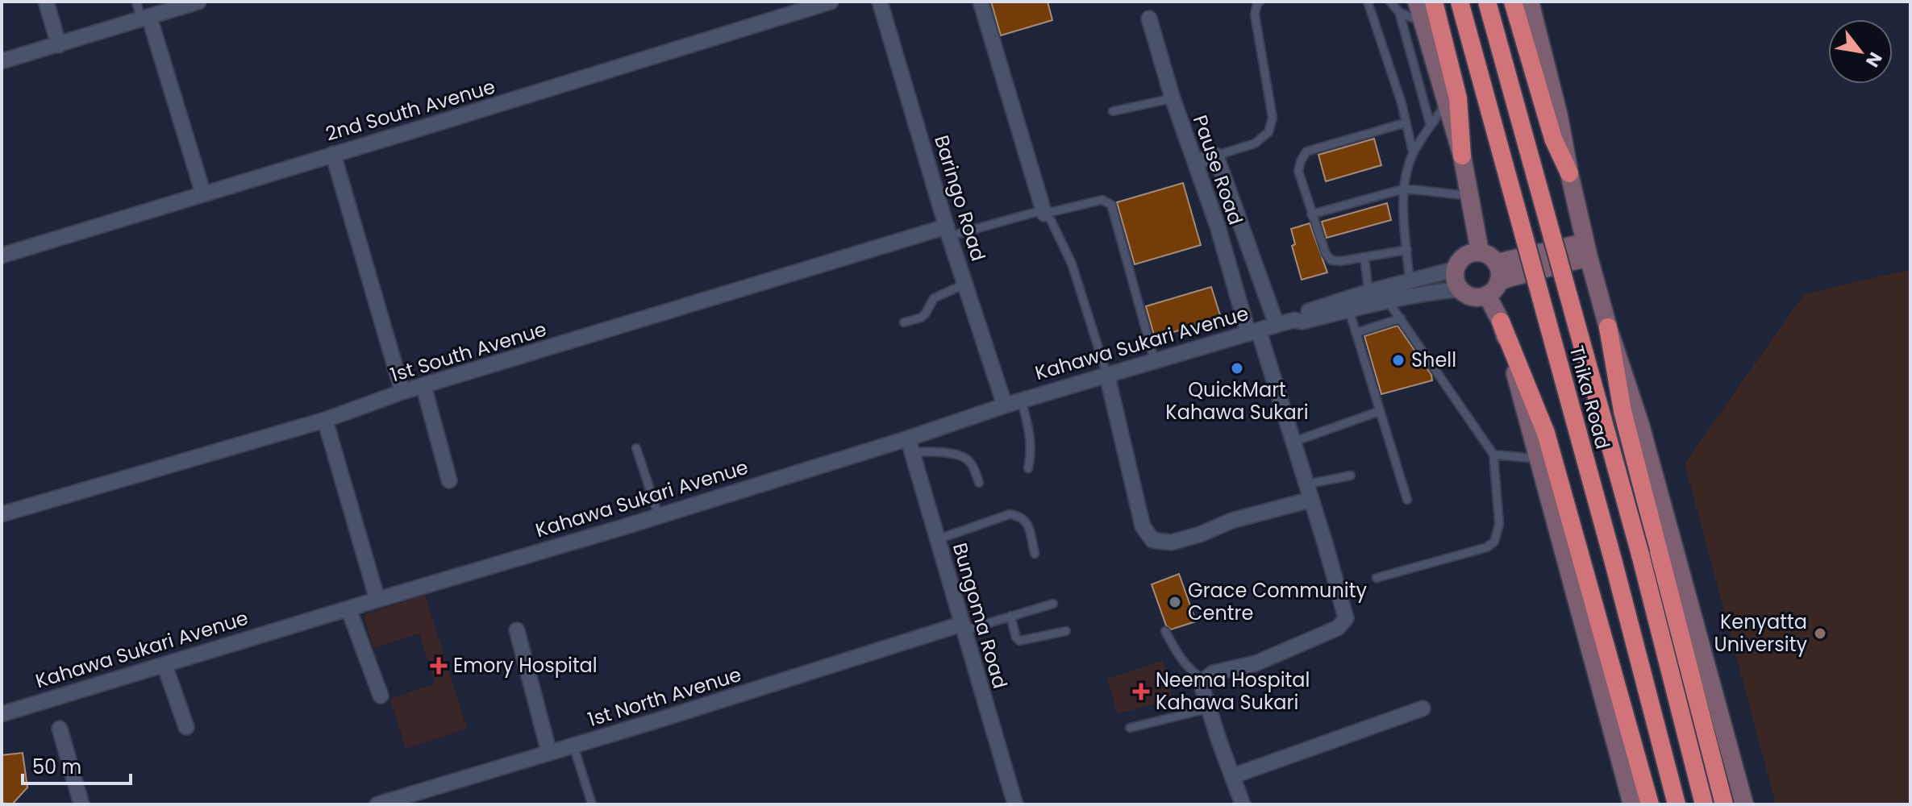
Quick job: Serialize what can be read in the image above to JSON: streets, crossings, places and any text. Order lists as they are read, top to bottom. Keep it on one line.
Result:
{"streets":{"highway":["Thika Road"],"street":["2nd South Avenue","Pause Road","Baringo Road","Kahawa Sukari Avenue","1st South Avenue","Bungoma Road","1st North Avenue"]},"crossings":[["Pause Road","Kahawa Sukari Avenue"],["Baringo Road","Kahawa Sukari Avenue"],["Baringo Road","1st South Avenue"],["Kahawa Sukari Avenue","Bungoma Road"],["Bungoma Road","1st North Avenue"]],"places":{"other":["Shell","QuickMart Kahawa Sukari","Grace Community Centre","Kenyatta University"],"health":["Emory Hospital","Neema Hospital Kahawa Sukari"]},"scale_bar":"50 m","north":"bottom right"}
